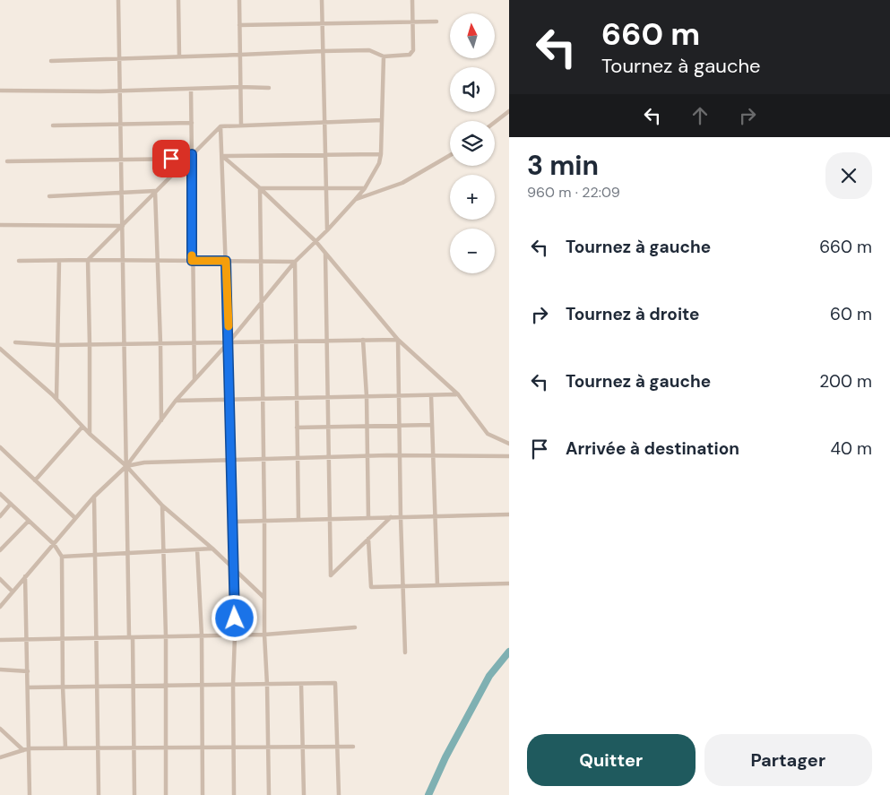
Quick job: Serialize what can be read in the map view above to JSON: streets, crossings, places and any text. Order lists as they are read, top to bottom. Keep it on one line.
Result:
{"north":"top","page":{"turn":["660 m","Tournez à gauche"],"map_buttons":["+","−"],"heading":["3 min","960 m · 22:09"],"list":[{"name":"Tournez à gauche","value":"660 m"},{"name":"Tournez à droite","value":"60 m"},{"name":"Tournez à gauche","value":"200 m"},{"name":"Arrivée à destination","value":"40 m"}],"buttons":["Quitter","Partager"]}}
